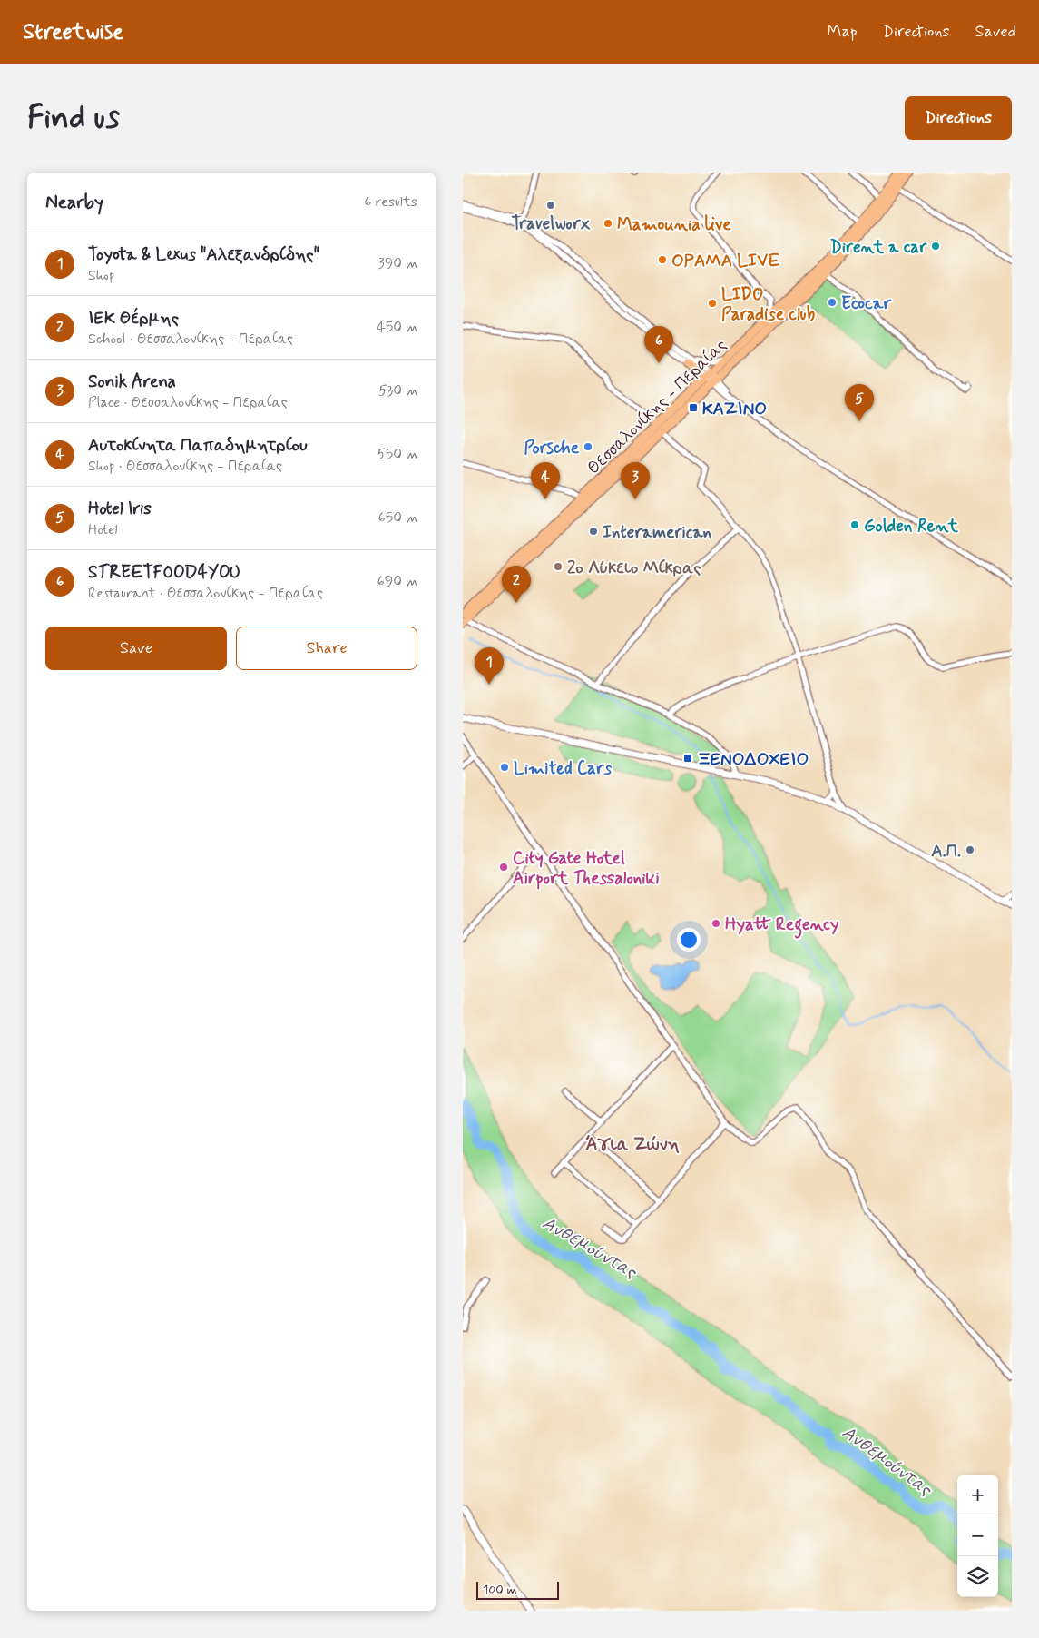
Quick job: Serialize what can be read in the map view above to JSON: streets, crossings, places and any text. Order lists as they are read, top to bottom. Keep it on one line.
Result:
{"streets":{"main road":["Θεσσαλονίκης - Περαίας"]},"districts":["Άγια Ζώνη"],"water":["Ανθεμούντας"],"places":{"other":["Travelworx","Mamounia live","Dirent a car","ΟΡΑΜΑ LIVE","Ecocar","LIDO Paradise club","Porsche","Golden Rent","Interamerican","2ο Λύκειο Μίκρας","Limited Cars","Α.Π.","City Gate Hotel Airport Thessaloniki","Hyatt Regency"],"transit":["ΚΑΖΙΝΟ","ΞΕΝΟΔΟΧΕΙΟ"]},"scale_bar":"100 m","page":{"header":"Streetwise","nav":["Map","Directions","Saved"],"buttons":["Directions",["Save","Share"]],"title":"Find us","heading":["Nearby","6 results"],"list":[{"mark":"1","name":"Toyota & Lexus \"Αλεξανδρίδης\"","note":"Shop","value":"390 m"},{"mark":"2","name":"ΙΕΚ Θέρμης","note":"School · Θεσσαλονίκης - Περαίας","value":"450 m"},{"mark":"3","name":"Sonik Arena","note":"Place · Θεσσαλονίκης - Περαίας","value":"530 m"},{"mark":"4","name":"Αυτοκίνητα Παπαδημητρίου","note":"Shop · Θεσσαλονίκης - Περαίας","value":"550 m"},{"mark":"5","name":"Hotel Iris","note":"Hotel","value":"650 m"},{"mark":"6","name":"STREETFOOD4YOU","note":"Restaurant · Θεσσαλονίκης - Περαίας","value":"690 m"}],"pins":["6","5","3","4","2","1"],"map_buttons":["+","−"],"scale":"100 m"}}
